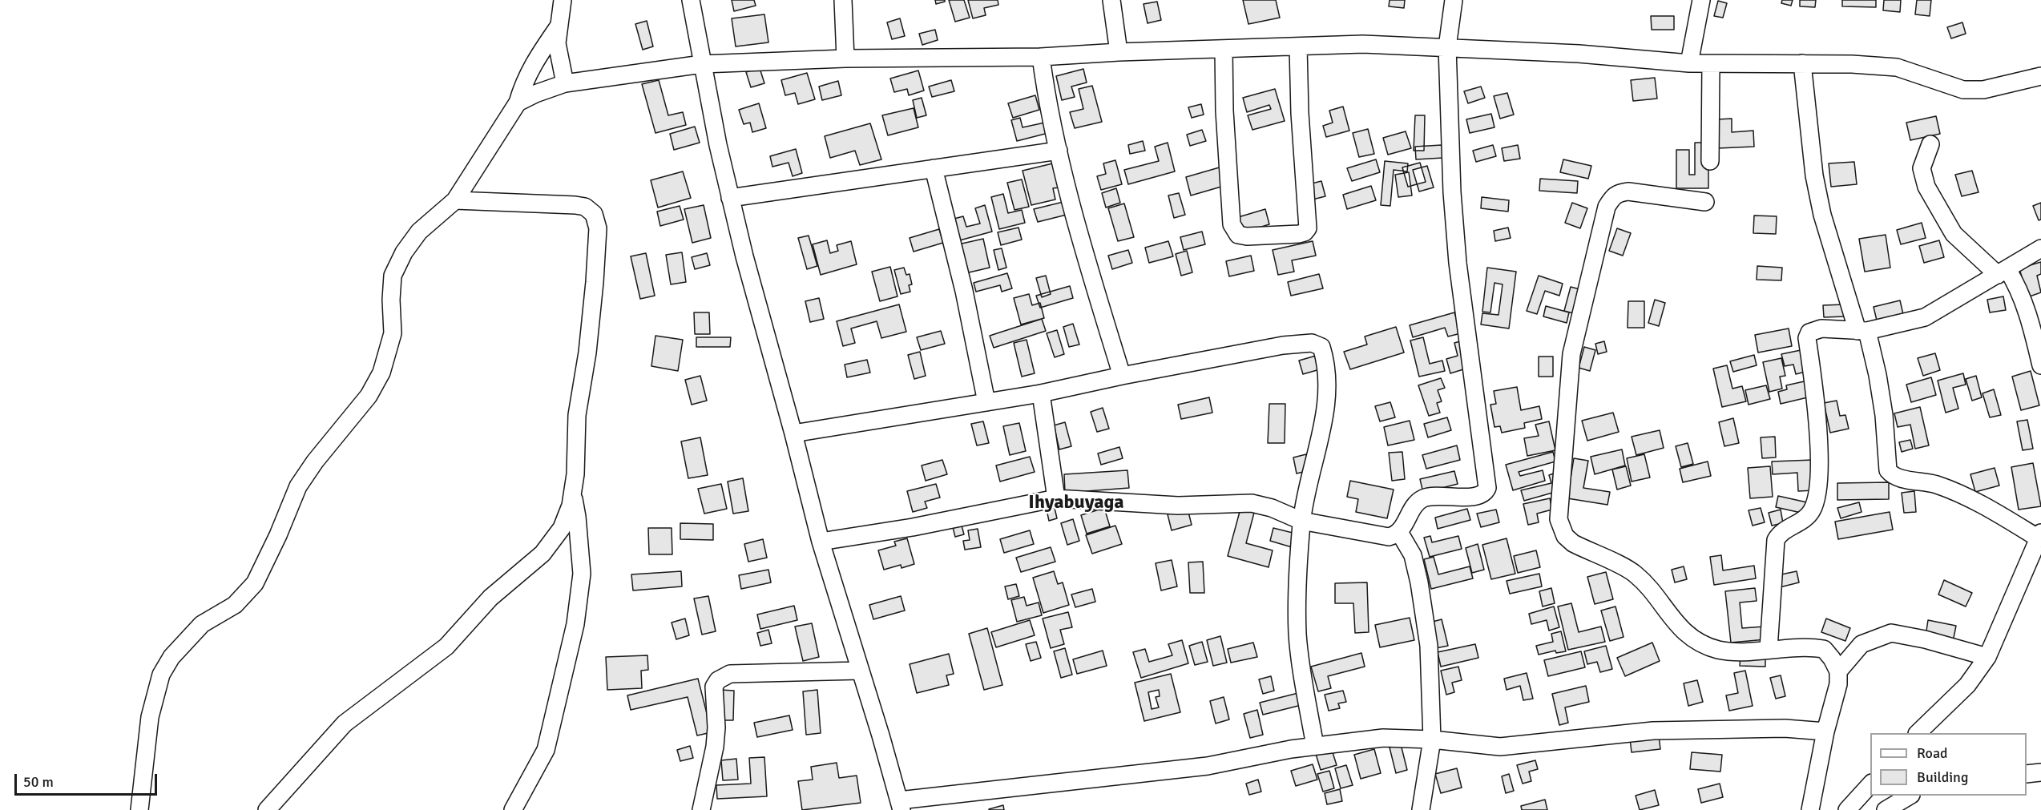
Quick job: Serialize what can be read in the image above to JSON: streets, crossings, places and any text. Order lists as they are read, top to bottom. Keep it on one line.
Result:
{"districts":["Ihyabuyaga"],"legend":["Road","Building"],"scale_bar":"50 m"}
